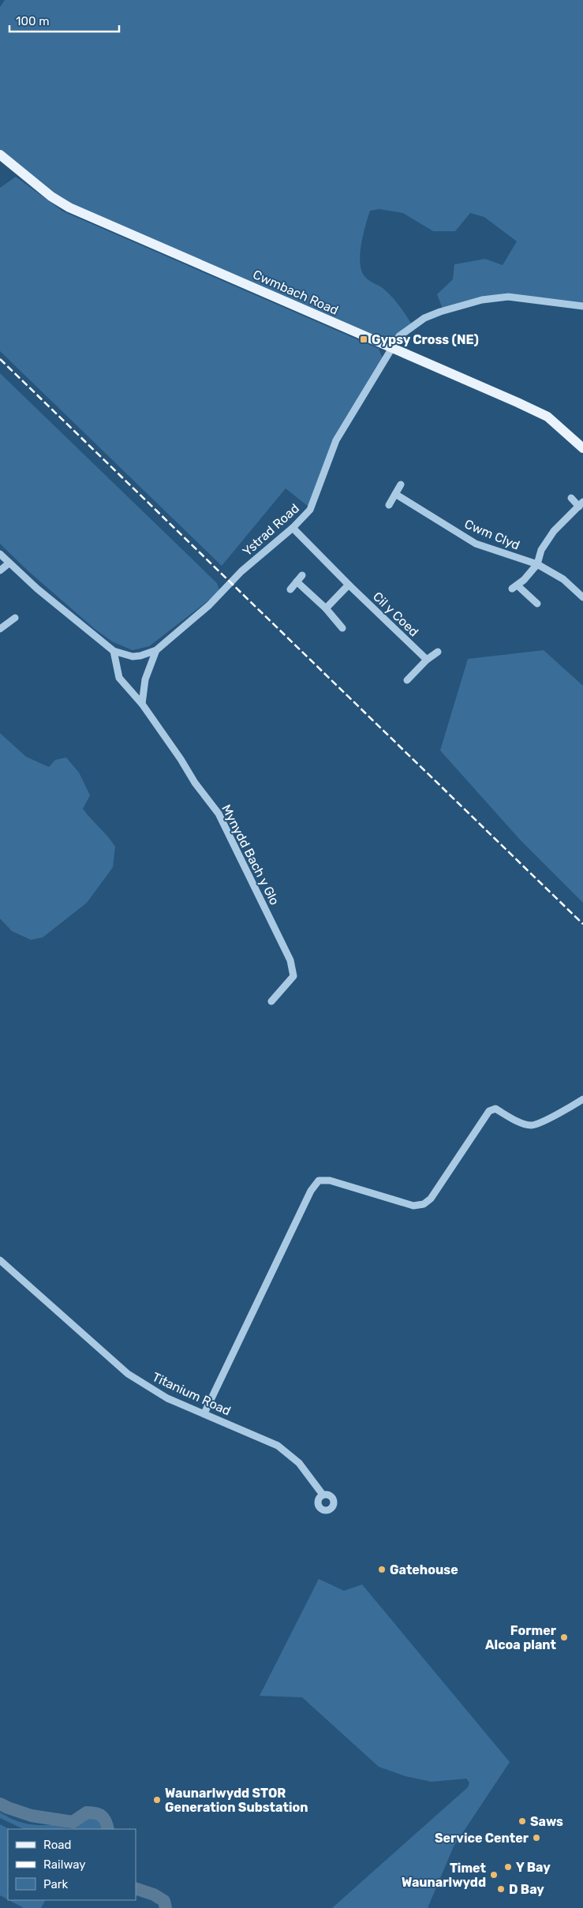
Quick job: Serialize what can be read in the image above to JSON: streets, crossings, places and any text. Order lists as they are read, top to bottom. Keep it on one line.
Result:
{"streets":{"main road":["Cwmbach Road"],"street":["Ystrad Road","Cwm Clyd","Cil y Coed","Mynydd Bach y Glo","Titanium Road"]},"crossings":[["Cwmbach Road","Ystrad Road"],["Ystrad Road","Cil y Coed"],["Ystrad Road","Mynydd Bach y Glo"]],"places":{"transit":["Gypsy Cross (NE)"],"other":["Gatehouse","Former Alcoa plant","Waunarlwydd STOR Generation Substation","Saws","Service Center","Y Bay","Timet Waunarlwydd","D Bay"]},"legend":["Road","Railway","Park"],"scale_bar":"100 m"}
